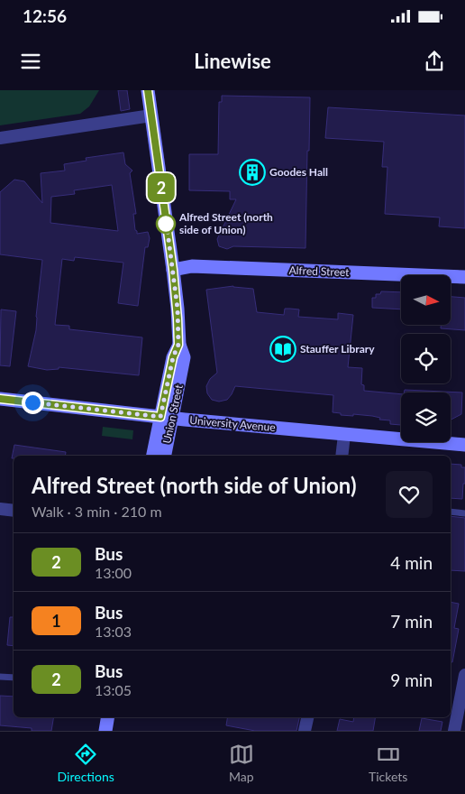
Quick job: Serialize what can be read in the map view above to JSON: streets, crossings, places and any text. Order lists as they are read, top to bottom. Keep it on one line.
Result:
{"streets":{"main road":["Alfred Street","Union Street","University Avenue"]},"crossings":[["Alfred Street","Union Street"],["Union Street","University Avenue"]],"places":{"building":["Goodes Hall"],"other":["Alfred Street (north side of Union)"],"library":["Stauffer Library"]},"lines":["bus line 2"],"north":"right","page":{"status":"12:56","header":"Linewise","on_map":"2","heading":["Alfred Street (north side of Union)","Walk · 3 min · 210 m"],"list":[{"mark":"2","name":"Bus","note":"13:00","value":"4 min"},{"mark":"1","name":"Bus","note":"13:03","value":"7 min"},{"mark":"2","name":"Bus","note":"13:05","value":"9 min"}],"tabs":["Directions","Map","Tickets"]}}
